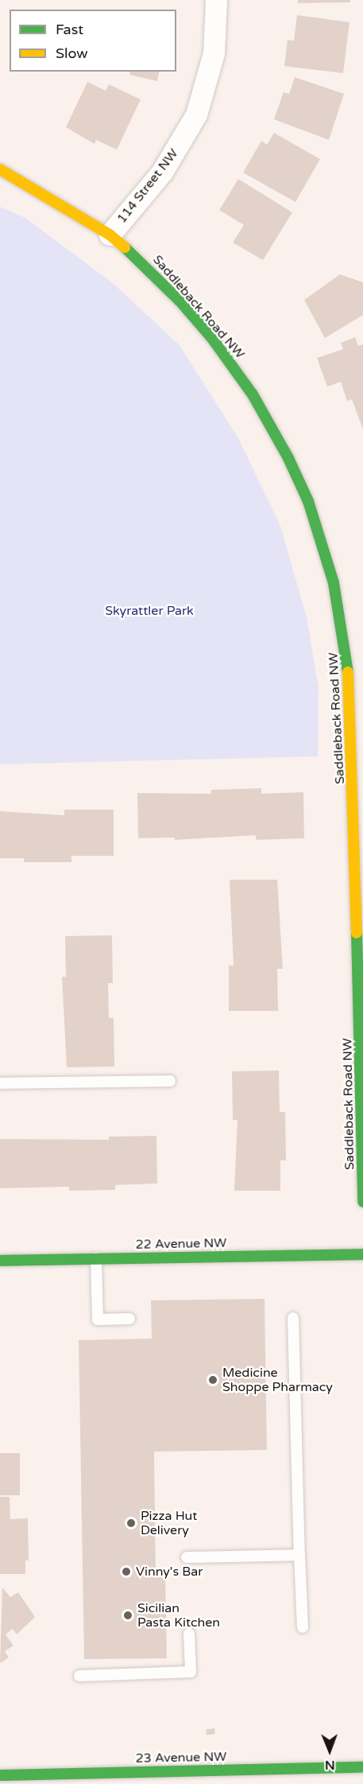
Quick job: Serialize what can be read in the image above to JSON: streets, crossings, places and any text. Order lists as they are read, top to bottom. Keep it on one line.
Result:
{"streets":{"street":["114 Street NW","Saddleback Road NW","22 Avenue NW","23 Avenue NW"]},"crossings":[["114 Street NW","Saddleback Road NW"]],"parks":["Skyrattler Park"],"places":["Medicine Shoppe Pharmacy","Pizza Hut Delivery","Vinny's Bar","Sicilian Pasta Kitchen"],"legend":["Fast","Slow"],"north":"bottom"}
